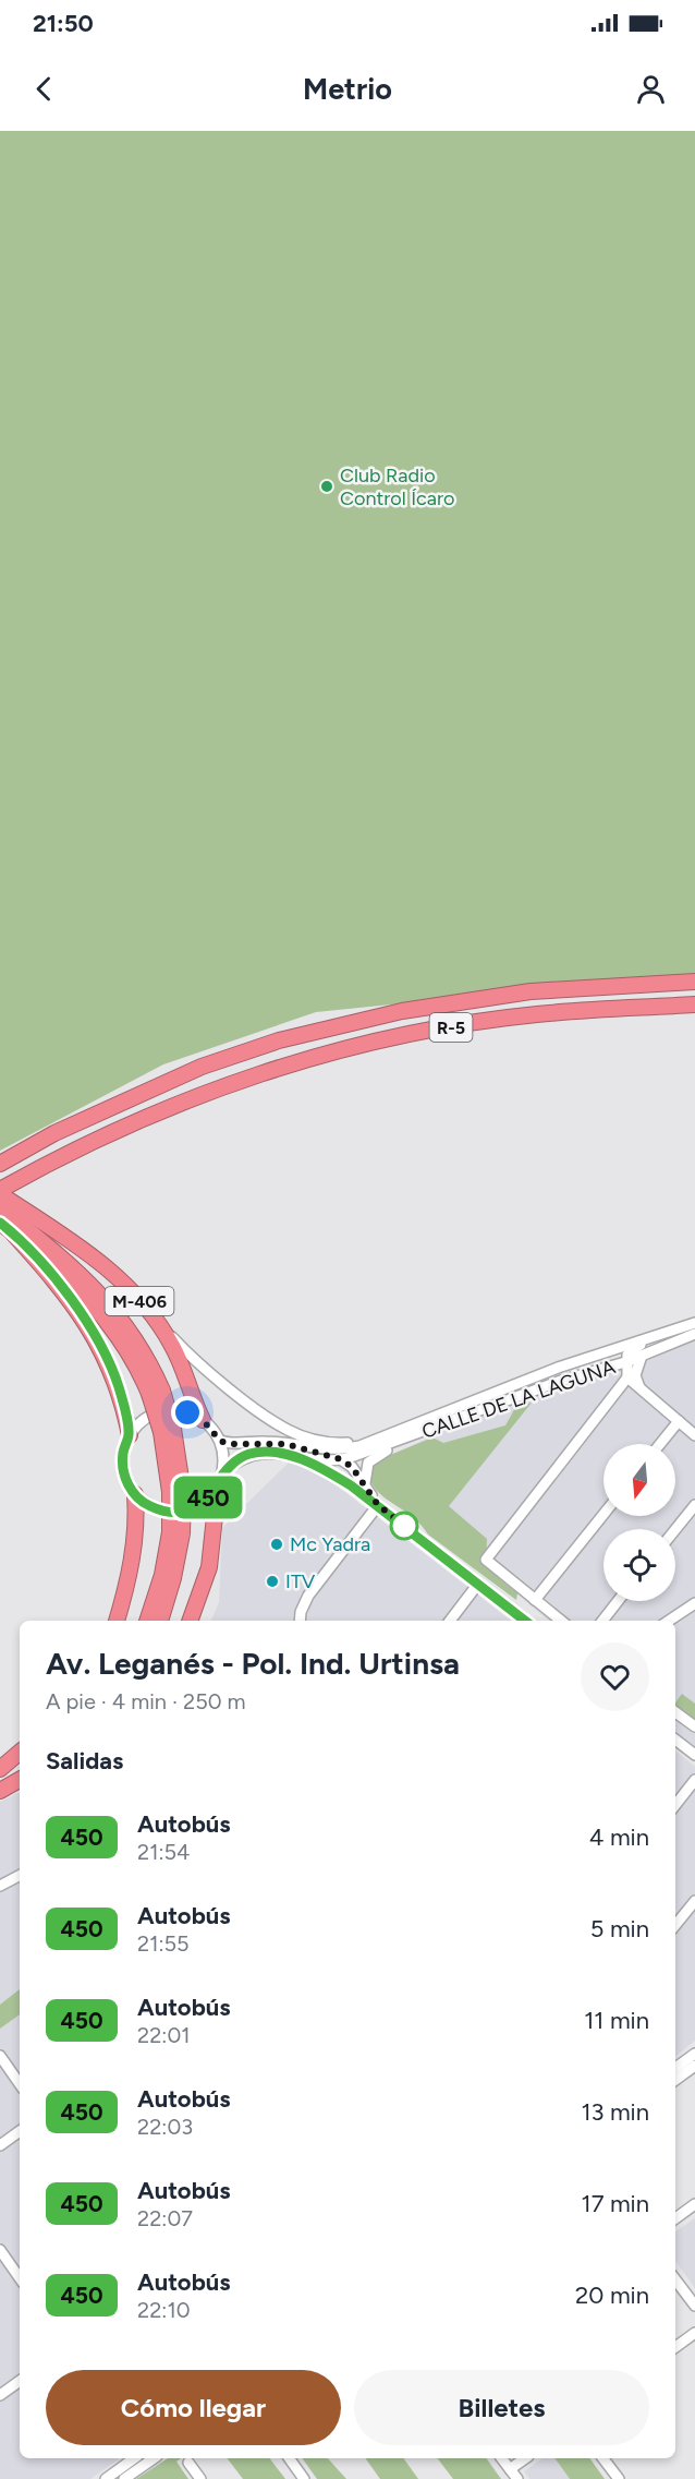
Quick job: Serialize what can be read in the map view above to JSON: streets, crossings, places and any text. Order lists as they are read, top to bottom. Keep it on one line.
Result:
{"streets":{"highway":["R-5","M-406"],"street":["CALLE DE LA LAGUNA"]},"crossings":[["R-5","M-406"]],"places":["Club Radio Control Ícaro","Mc Yadra","ITV"],"lines":["bus line 450"],"north":"bottom","page":{"status":"21:50","header":"Metrio","on_map":"450","heading":[["Av. Leganés - Pol. Ind. Urtinsa","A pie · 4 min · 250 m"],"Salidas"],"list":[{"mark":"450","name":"Autobús","note":"21:54","value":"4 min"},{"mark":"450","name":"Autobús","note":"21:55","value":"5 min"},{"mark":"450","name":"Autobús","note":"22:01","value":"11 min"},{"mark":"450","name":"Autobús","note":"22:03","value":"13 min"},{"mark":"450","name":"Autobús","note":"22:07","value":"17 min"},{"mark":"450","name":"Autobús","note":"22:10","value":"20 min"}],"buttons":["Cómo llegar","Billetes"]}}
